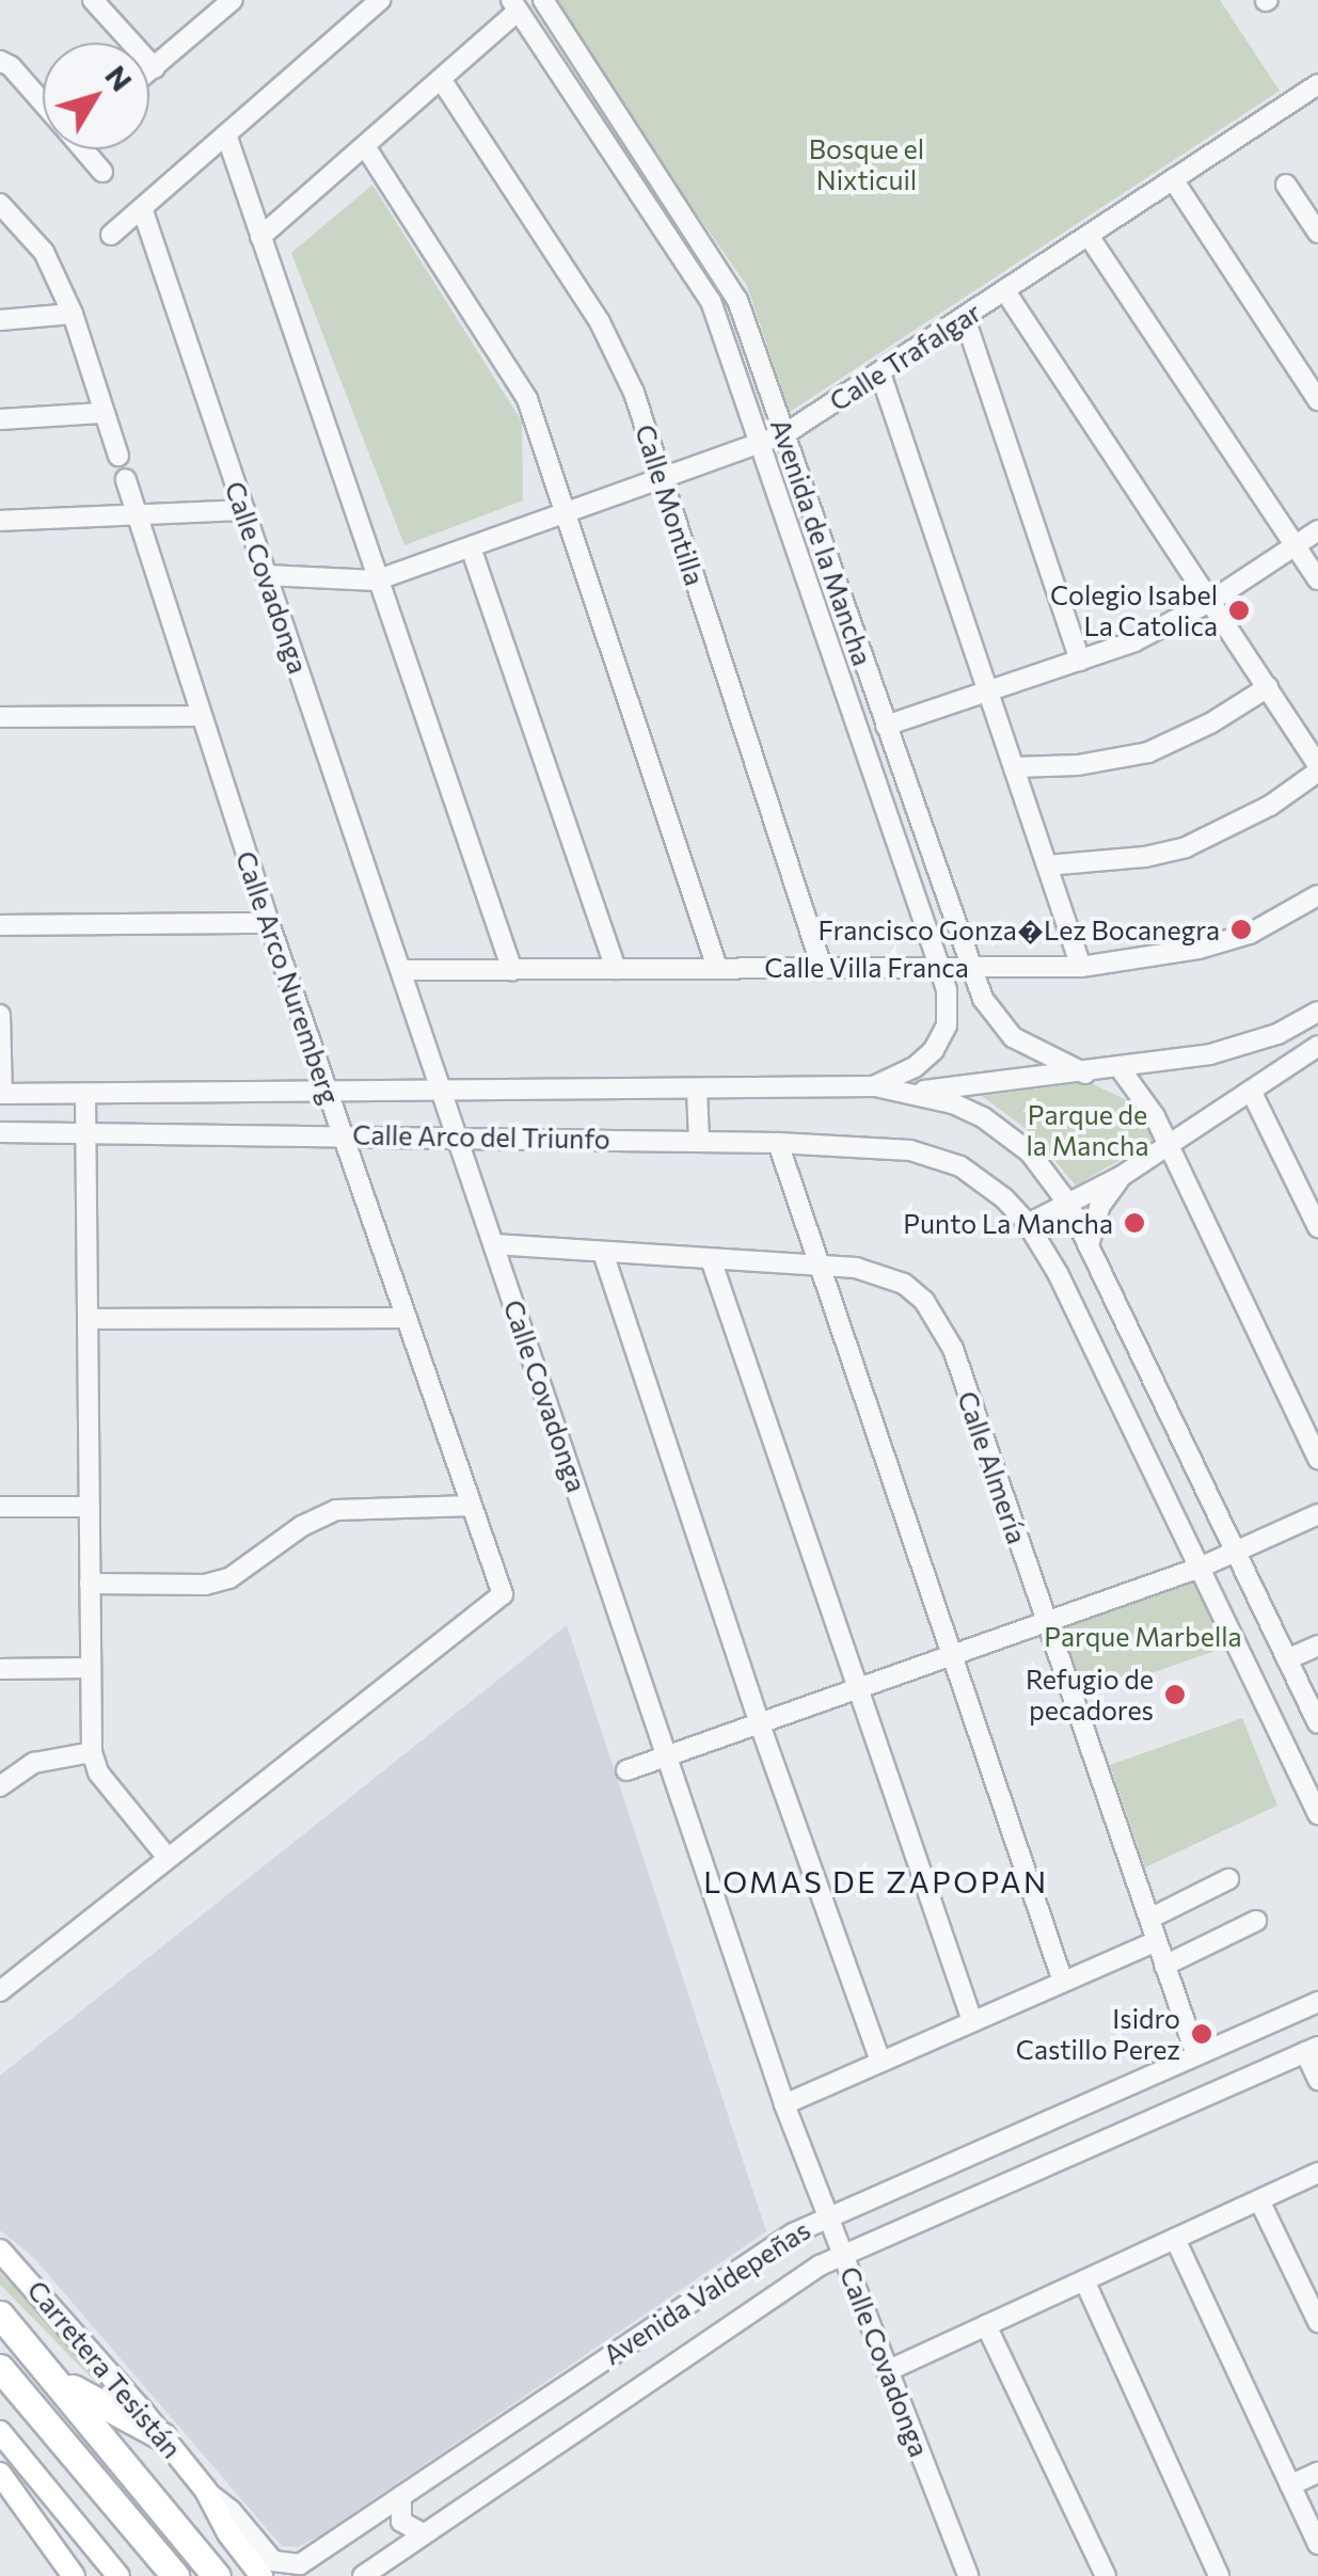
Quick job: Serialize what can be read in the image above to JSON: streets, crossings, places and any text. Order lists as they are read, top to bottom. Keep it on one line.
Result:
{"streets":{"main road":["Carretera Tesistán"],"street":["Calle Trafalgar","Calle Montilla","Avenida de la Mancha","Calle Covadonga","Calle Villa Franca","Calle Arco Nuremberg","Calle Arco del Triunfo","Calle Almería","Avenida Valdepeñas"]},"crossings":[["Calle Trafalgar","Calle Montilla"],["Calle Trafalgar","Avenida de la Mancha"],["Calle Trafalgar","Calle Covadonga"],["Calle Montilla","Calle Villa Franca"],["Avenida de la Mancha","Calle Villa Franca"],["Avenida de la Mancha","Calle Arco del Triunfo"],["Calle Covadonga","Calle Villa Franca"],["Calle Covadonga","Calle Arco del Triunfo"],["Calle Covadonga","Calle Almería"],["Calle Covadonga","Avenida Valdepeñas"],["Calle Arco Nuremberg","Calle Arco del Triunfo"],["Calle Almería","Avenida Valdepeñas"],["Avenida Valdepeñas","Carretera Tesistán"]],"districts":["LOMAS DE ZAPOPAN"],"parks":["Bosque el Nixticuil","Parque de la Mancha","Parque Marbella"],"places":["Colegio Isabel La Catolica","Francisco Gonza�Lez Bocanegra","Punto La Mancha","Refugio de pecadores","Isidro Castillo Perez"],"north":"top right"}
